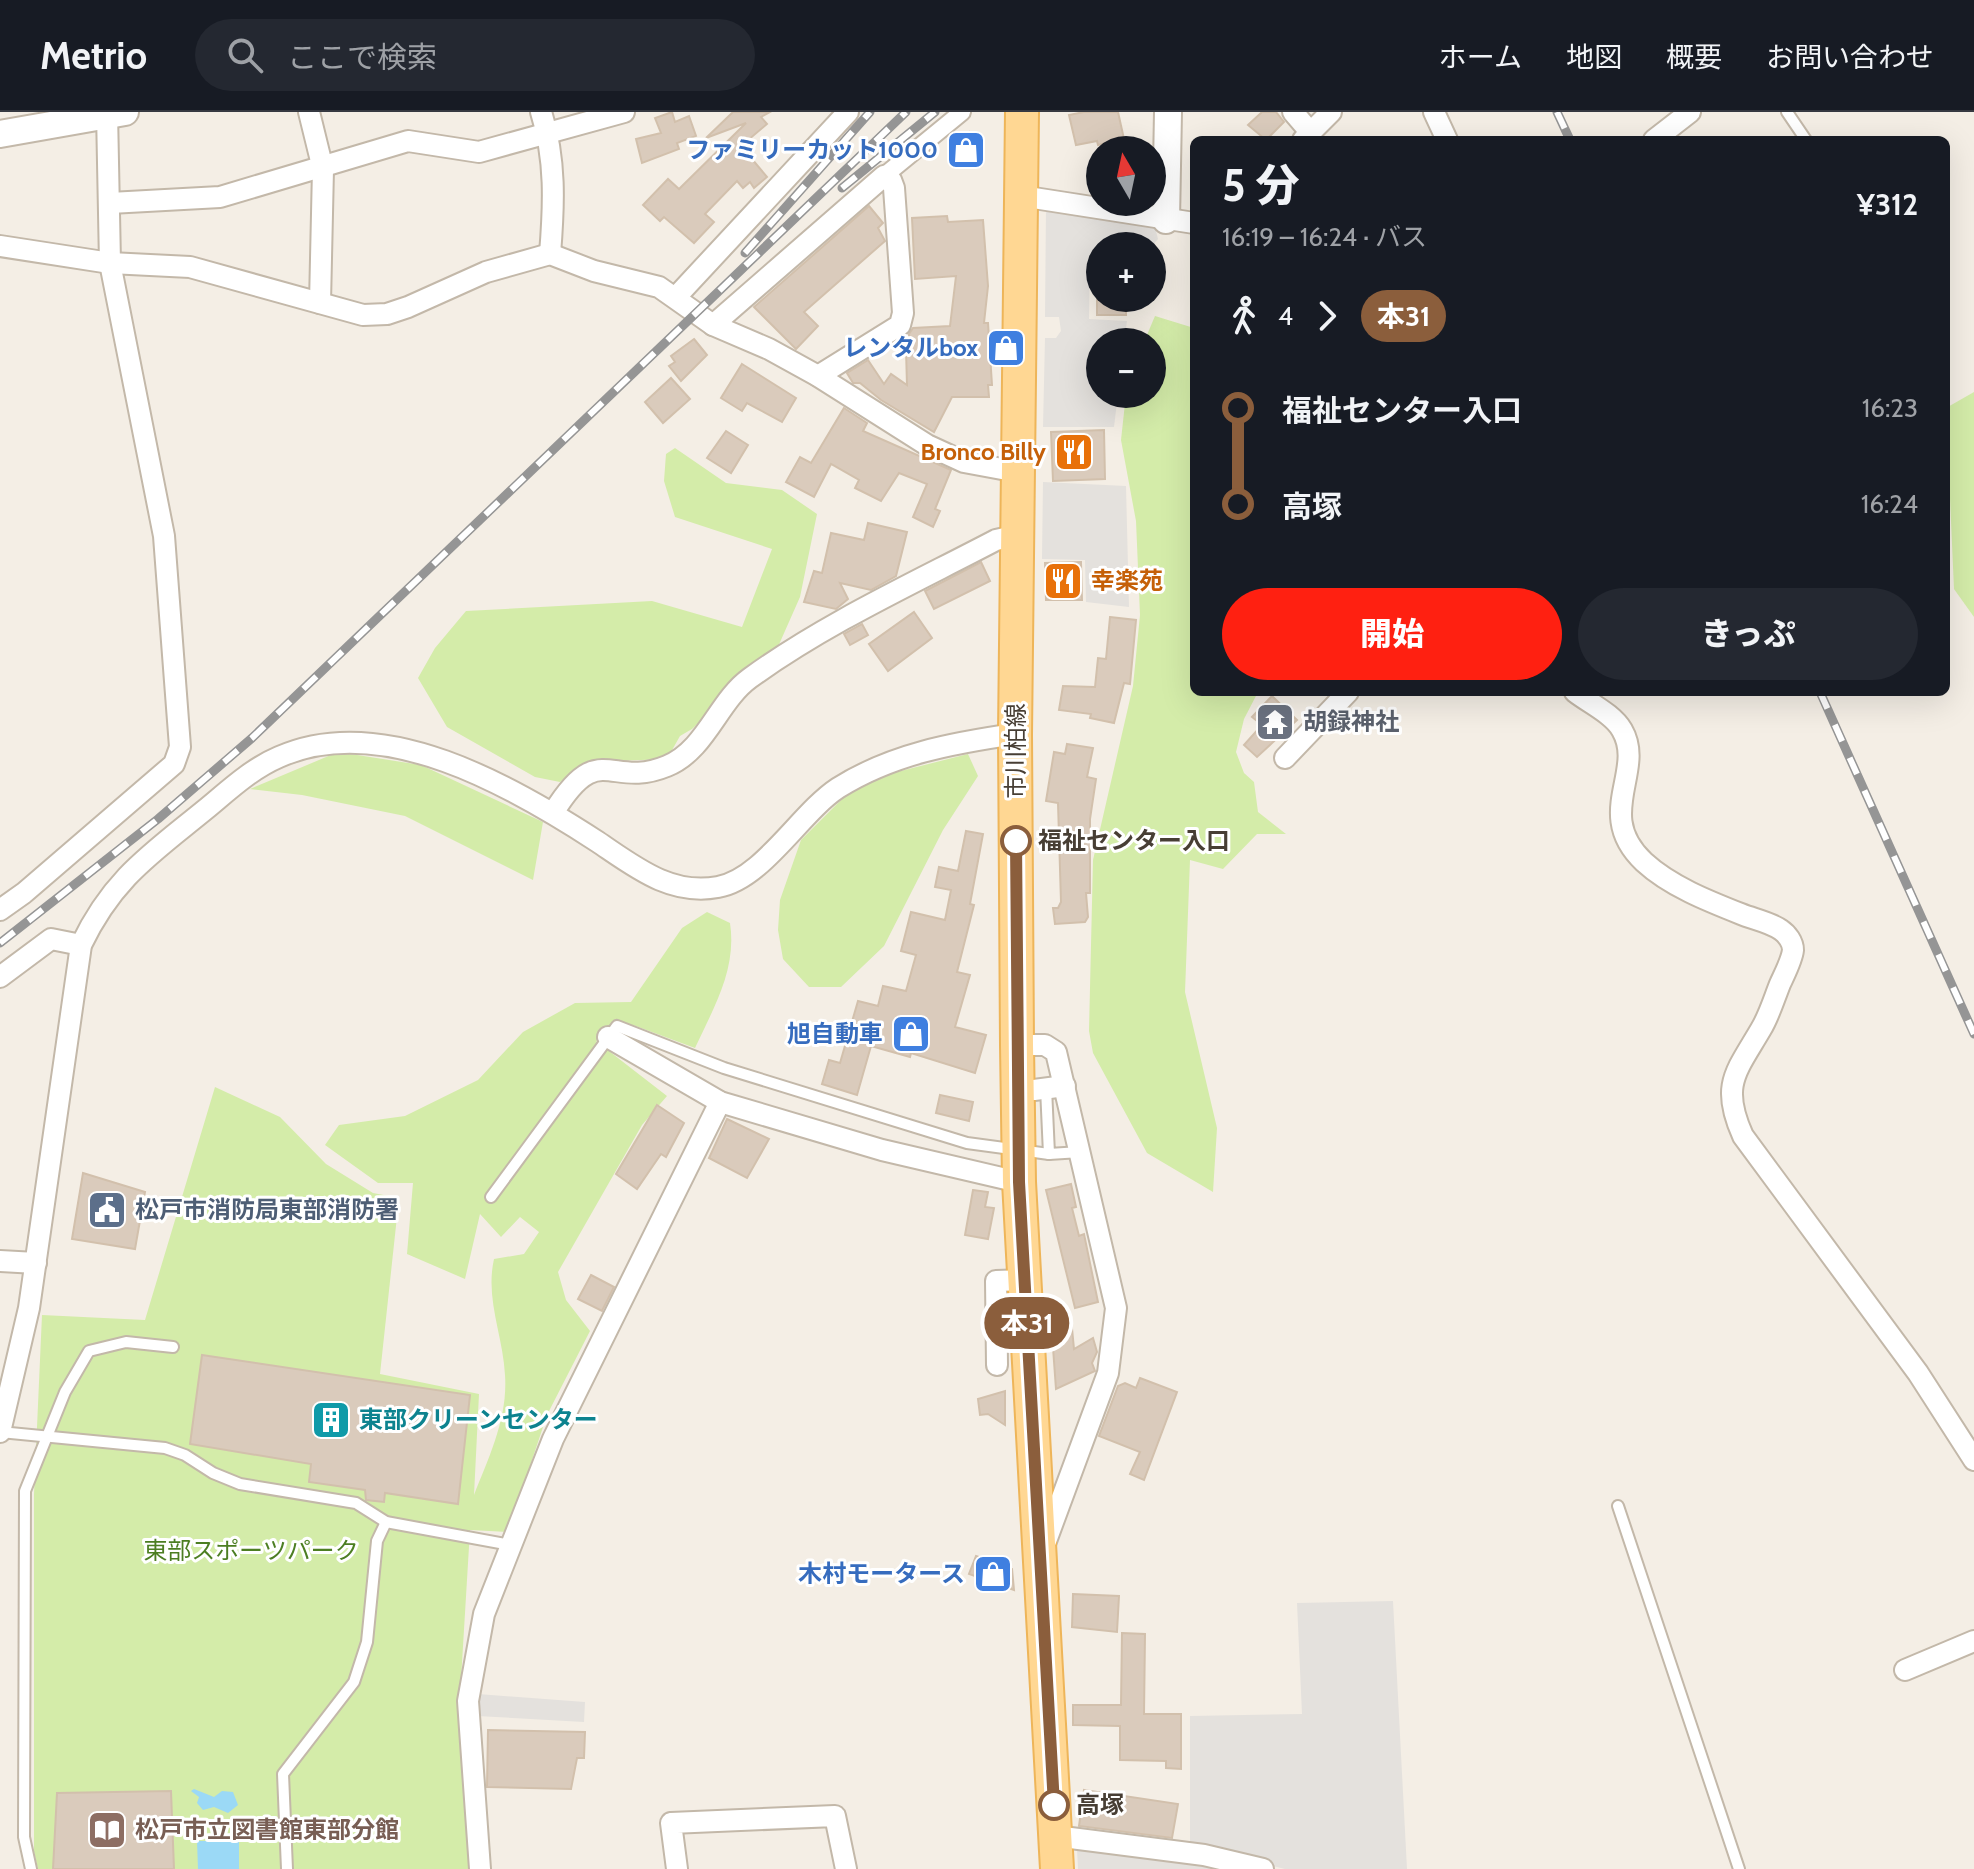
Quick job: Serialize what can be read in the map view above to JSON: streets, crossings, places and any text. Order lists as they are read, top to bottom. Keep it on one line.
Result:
{"streets":{"main road":["市川柏線"]},"parks":["東部スポーツパーク"],"places":{"shop":["ファミリーカット1000","レンタルbox","旭自動車","木村モータース"],"restaurant":["Bronco Billy","幸楽苑"],"temple":["胡録神社"],"other":["福祉センター入口","高塚"],"public building":["松戸市消防局東部消防署"],"building":["東部クリーンセンター"],"library":["松戸市立図書館東部分館"]},"lines":["bus line 本31"],"north":"top","page":{"header":"Metrio","search":"ここで検索","nav":["ホーム","地図","概要","お問い合わせ"],"on_map":"本31","map_buttons":["+","−"],"heading":["5 分","16:19 – 16:24 · バス","¥312"],"legs":["4","本31"],"list":[{"name":"福祉センター入口","value":"16:23"},{"name":"高塚","value":"16:24"}],"buttons":["開始","きっぷ"]}}
